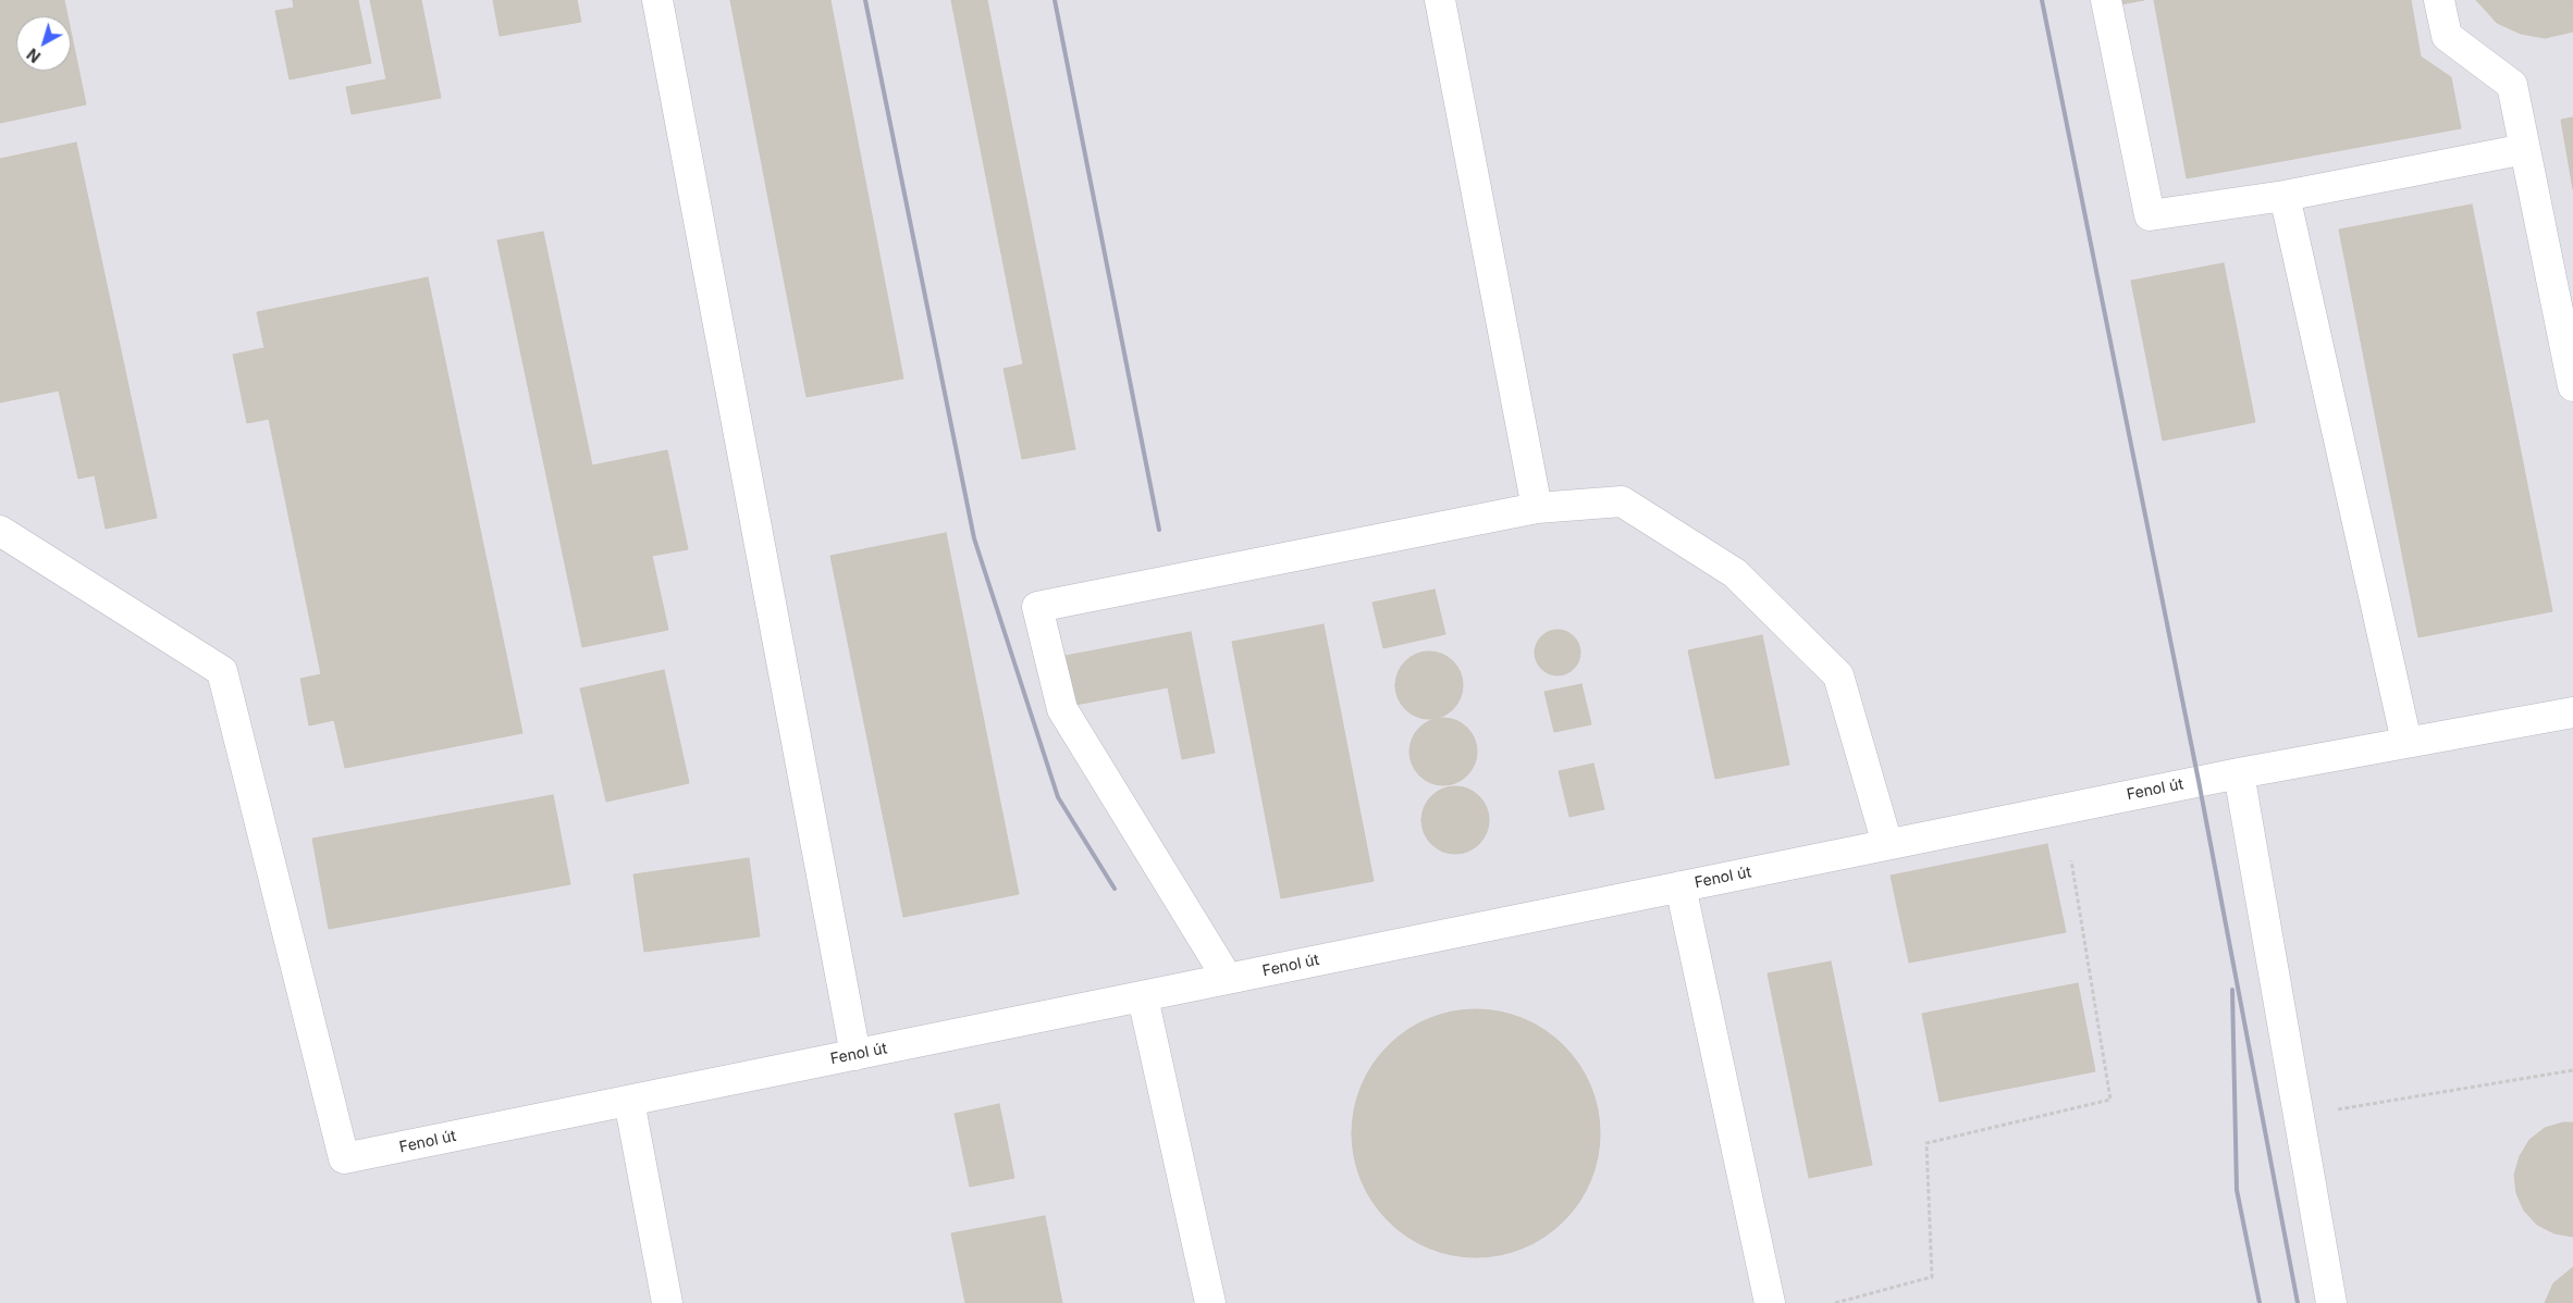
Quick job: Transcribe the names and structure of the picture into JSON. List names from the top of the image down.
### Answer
{
  "streets": {
    "lane": ["Fenol út"]
  },
  "north": "bottom left"
}
